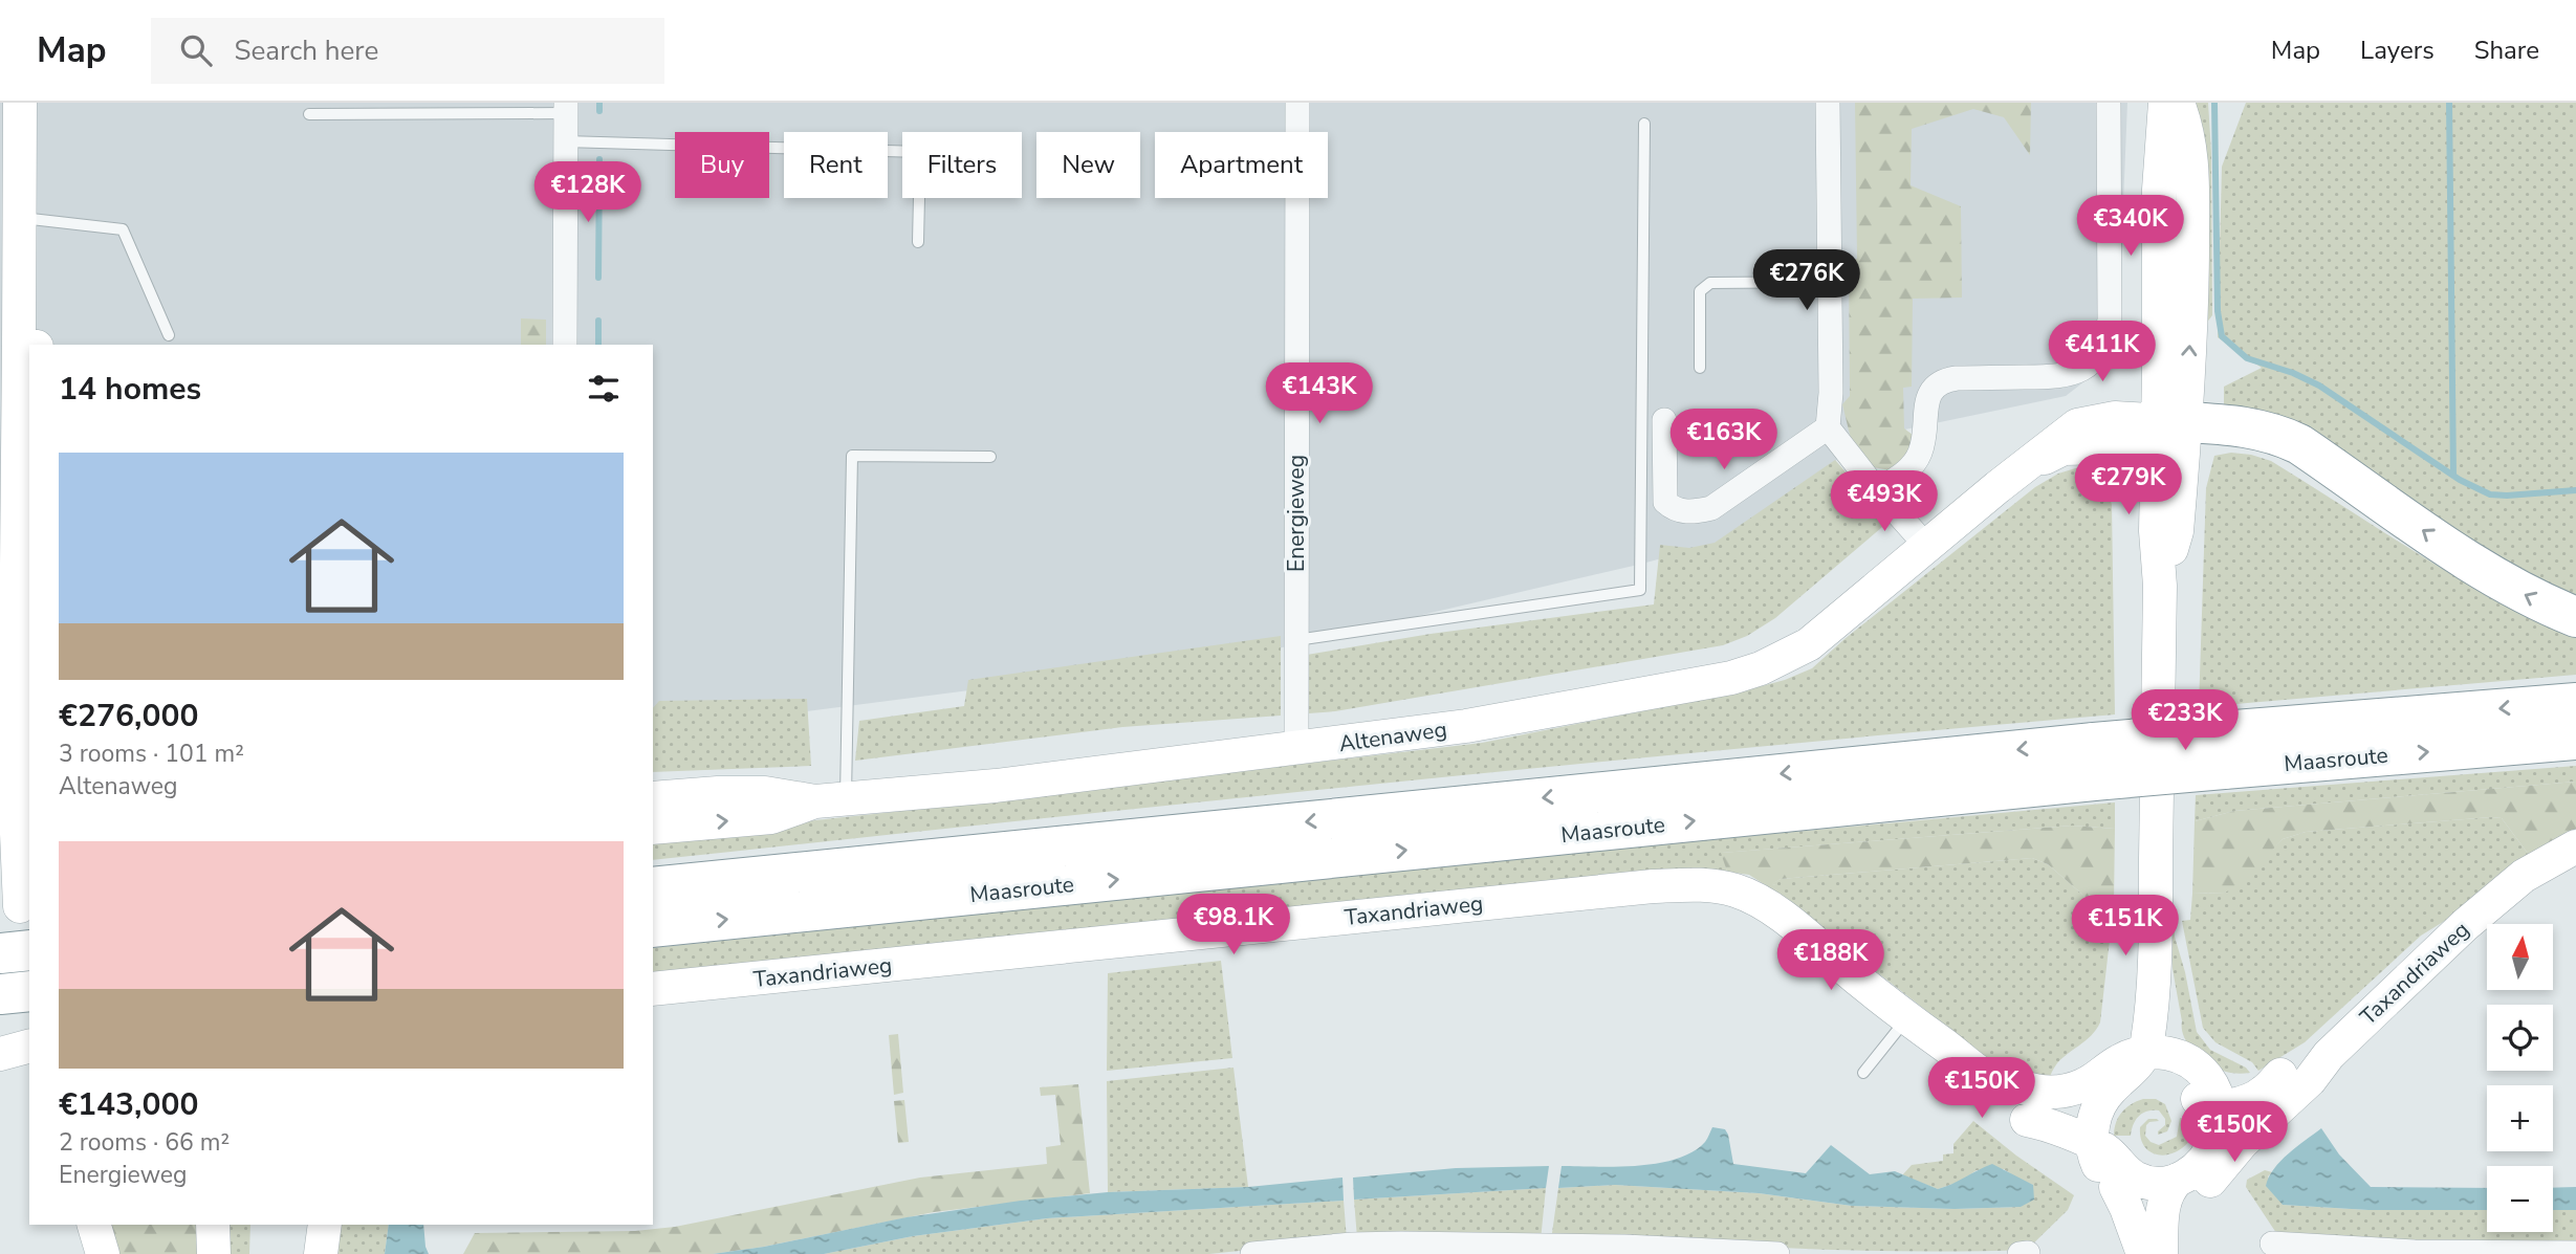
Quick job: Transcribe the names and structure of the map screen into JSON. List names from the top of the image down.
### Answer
{
  "streets": {
    "highway": ["Maasroute"],
    "main road": ["Altenaweg", "Taxandriaweg"],
    "street": ["Energieweg"]
  },
  "crossings": [
    ["Energieweg", "Altenaweg"]
  ],
  "north": "top",
  "page": {
    "header": "Map",
    "search": "Search here",
    "nav": ["Map", "Layers", "Share"],
    "chip": [
      "Buy",
      "Rent",
      "Filters",
      "New",
      "Apartment"
    ],
    "price": [
      "€128K",
      "€340K",
      "€276K",
      "€411K",
      "€143K",
      "€163K",
      "€279K",
      "€493K",
      "€233K",
      "€98.1K",
      "€151K",
      "€188K",
      "€150K",
      "€150K"
    ],
    "heading": "14 homes",
    "list": [
      {
        "name": "€276,000",
        "note": "3 rooms · 101 m² · Altenaweg"
      },
      {
        "name": "€143,000",
        "note": "2 rooms · 66 m² · Energieweg"
      }
    ],
    "map_buttons": ["+", "−"]
  }
}
